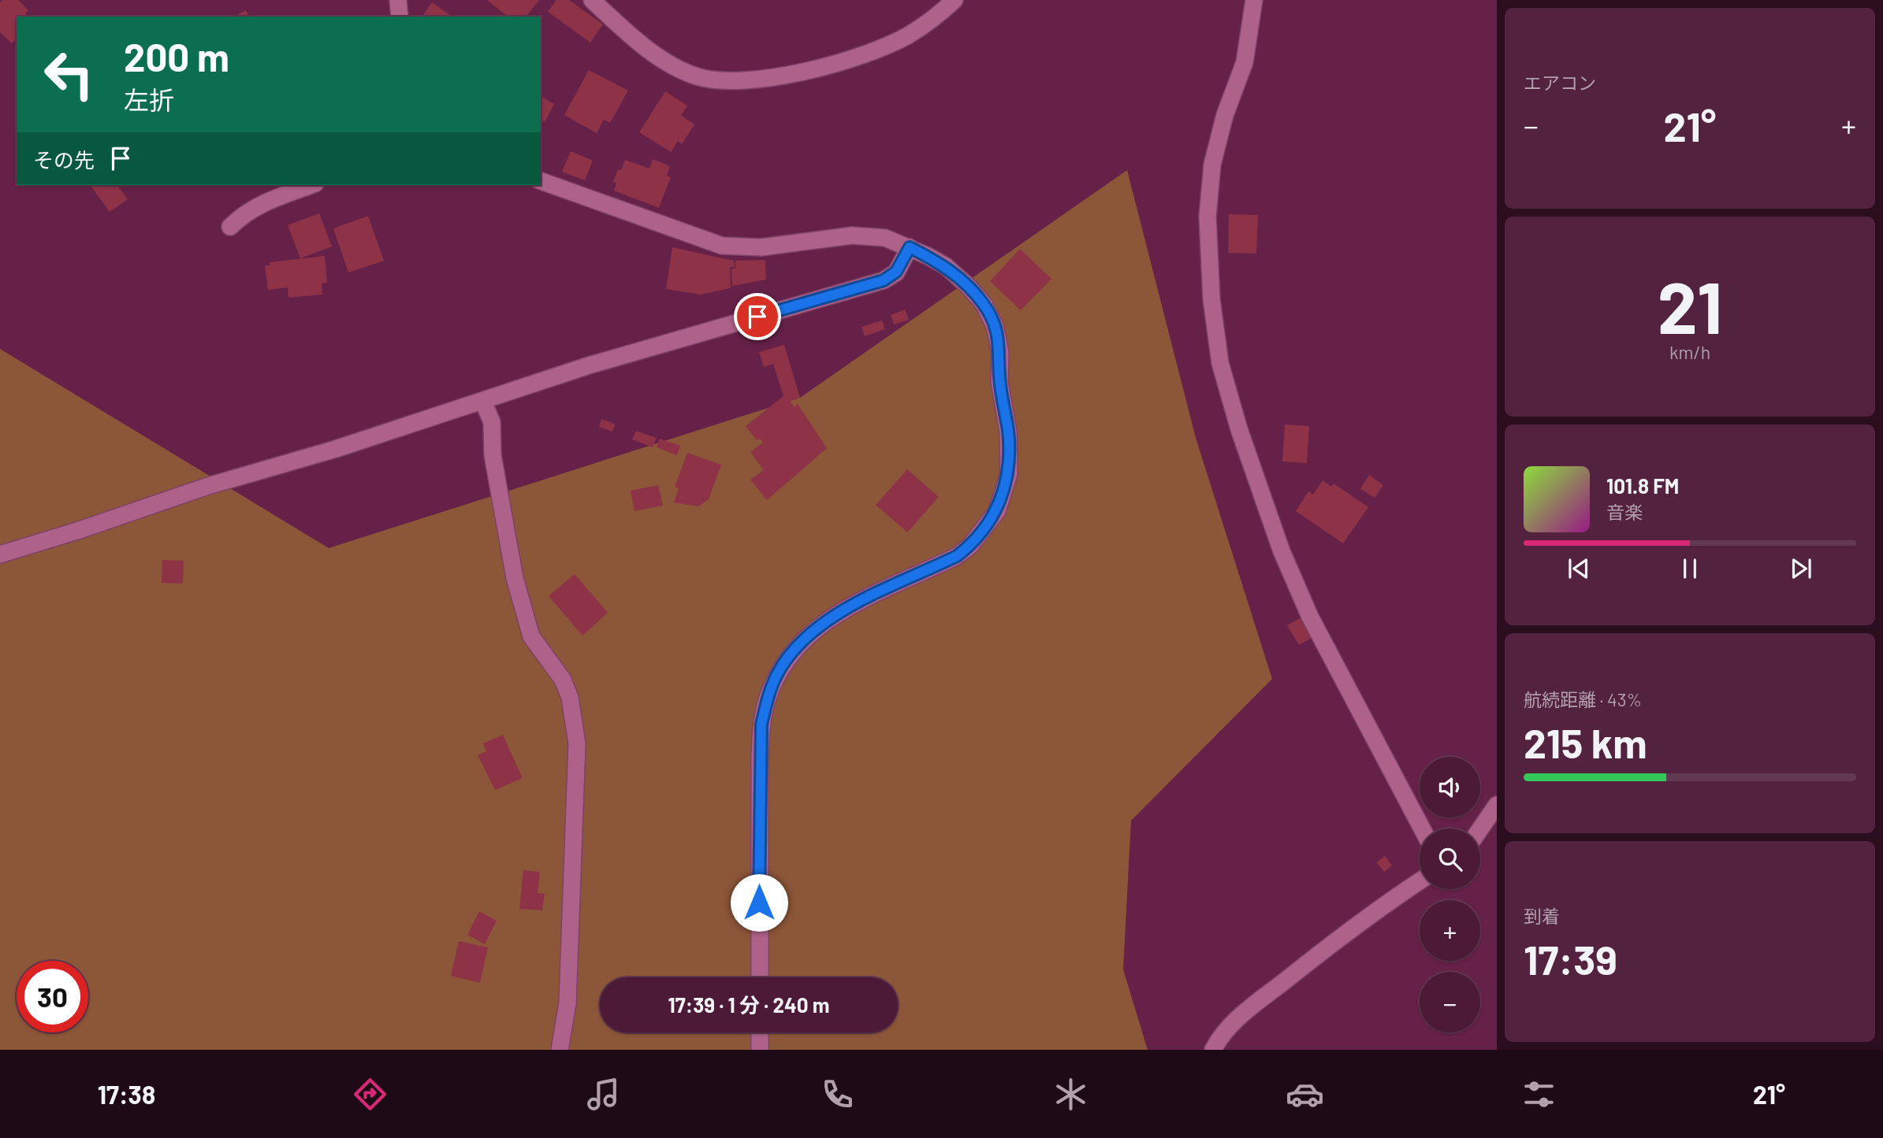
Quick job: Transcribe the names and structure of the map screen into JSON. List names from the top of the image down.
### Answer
{
  "page": {
    "tile": [
      "エアコン",
      ["21", "km/h"],
      ["航続距離 · 43%", "215 km"],
      ["到着", "17:39"]
    ],
    "turn": ["200 m", "左折"],
    "heat": ["−", "21°", "+"],
    "then": "その先",
    "song": ["101.8 FM", "音楽"],
    "map_buttons": ["+", "−"],
    "limit": "30",
    "trip": "17:39 · 1 分 · 240 m",
    "tabs": ["17:38", "21°"]
  }
}
